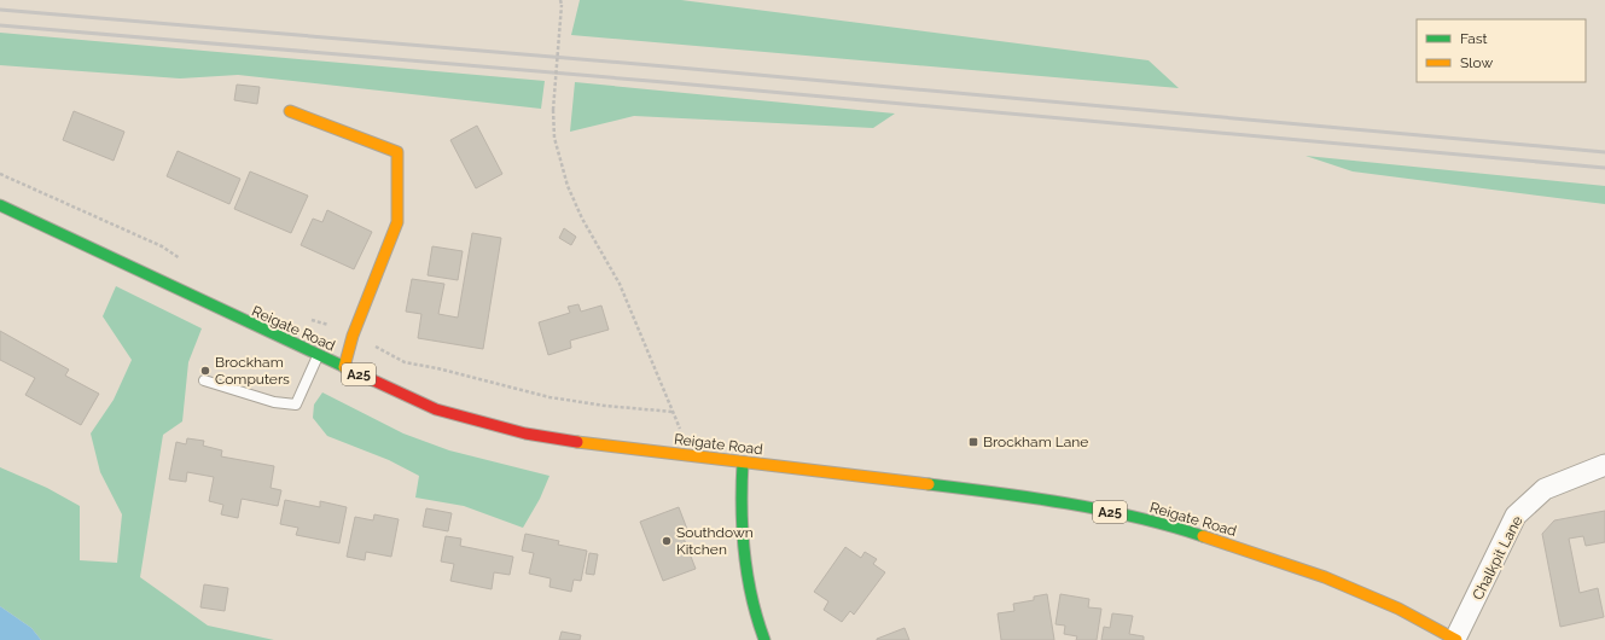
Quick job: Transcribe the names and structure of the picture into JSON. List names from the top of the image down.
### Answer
{
  "streets": {
    "main road": ["Reigate Road", "A25"],
    "street": ["Chalkpit Lane"]
  },
  "crossings": [
    ["Reigate Road", "Chalkpit Lane"]
  ],
  "places": {
    "other": ["Brockham Computers", "Southdown Kitchen"],
    "transit": ["Brockham Lane"]
  },
  "legend": ["Fast", "Slow"]
}
